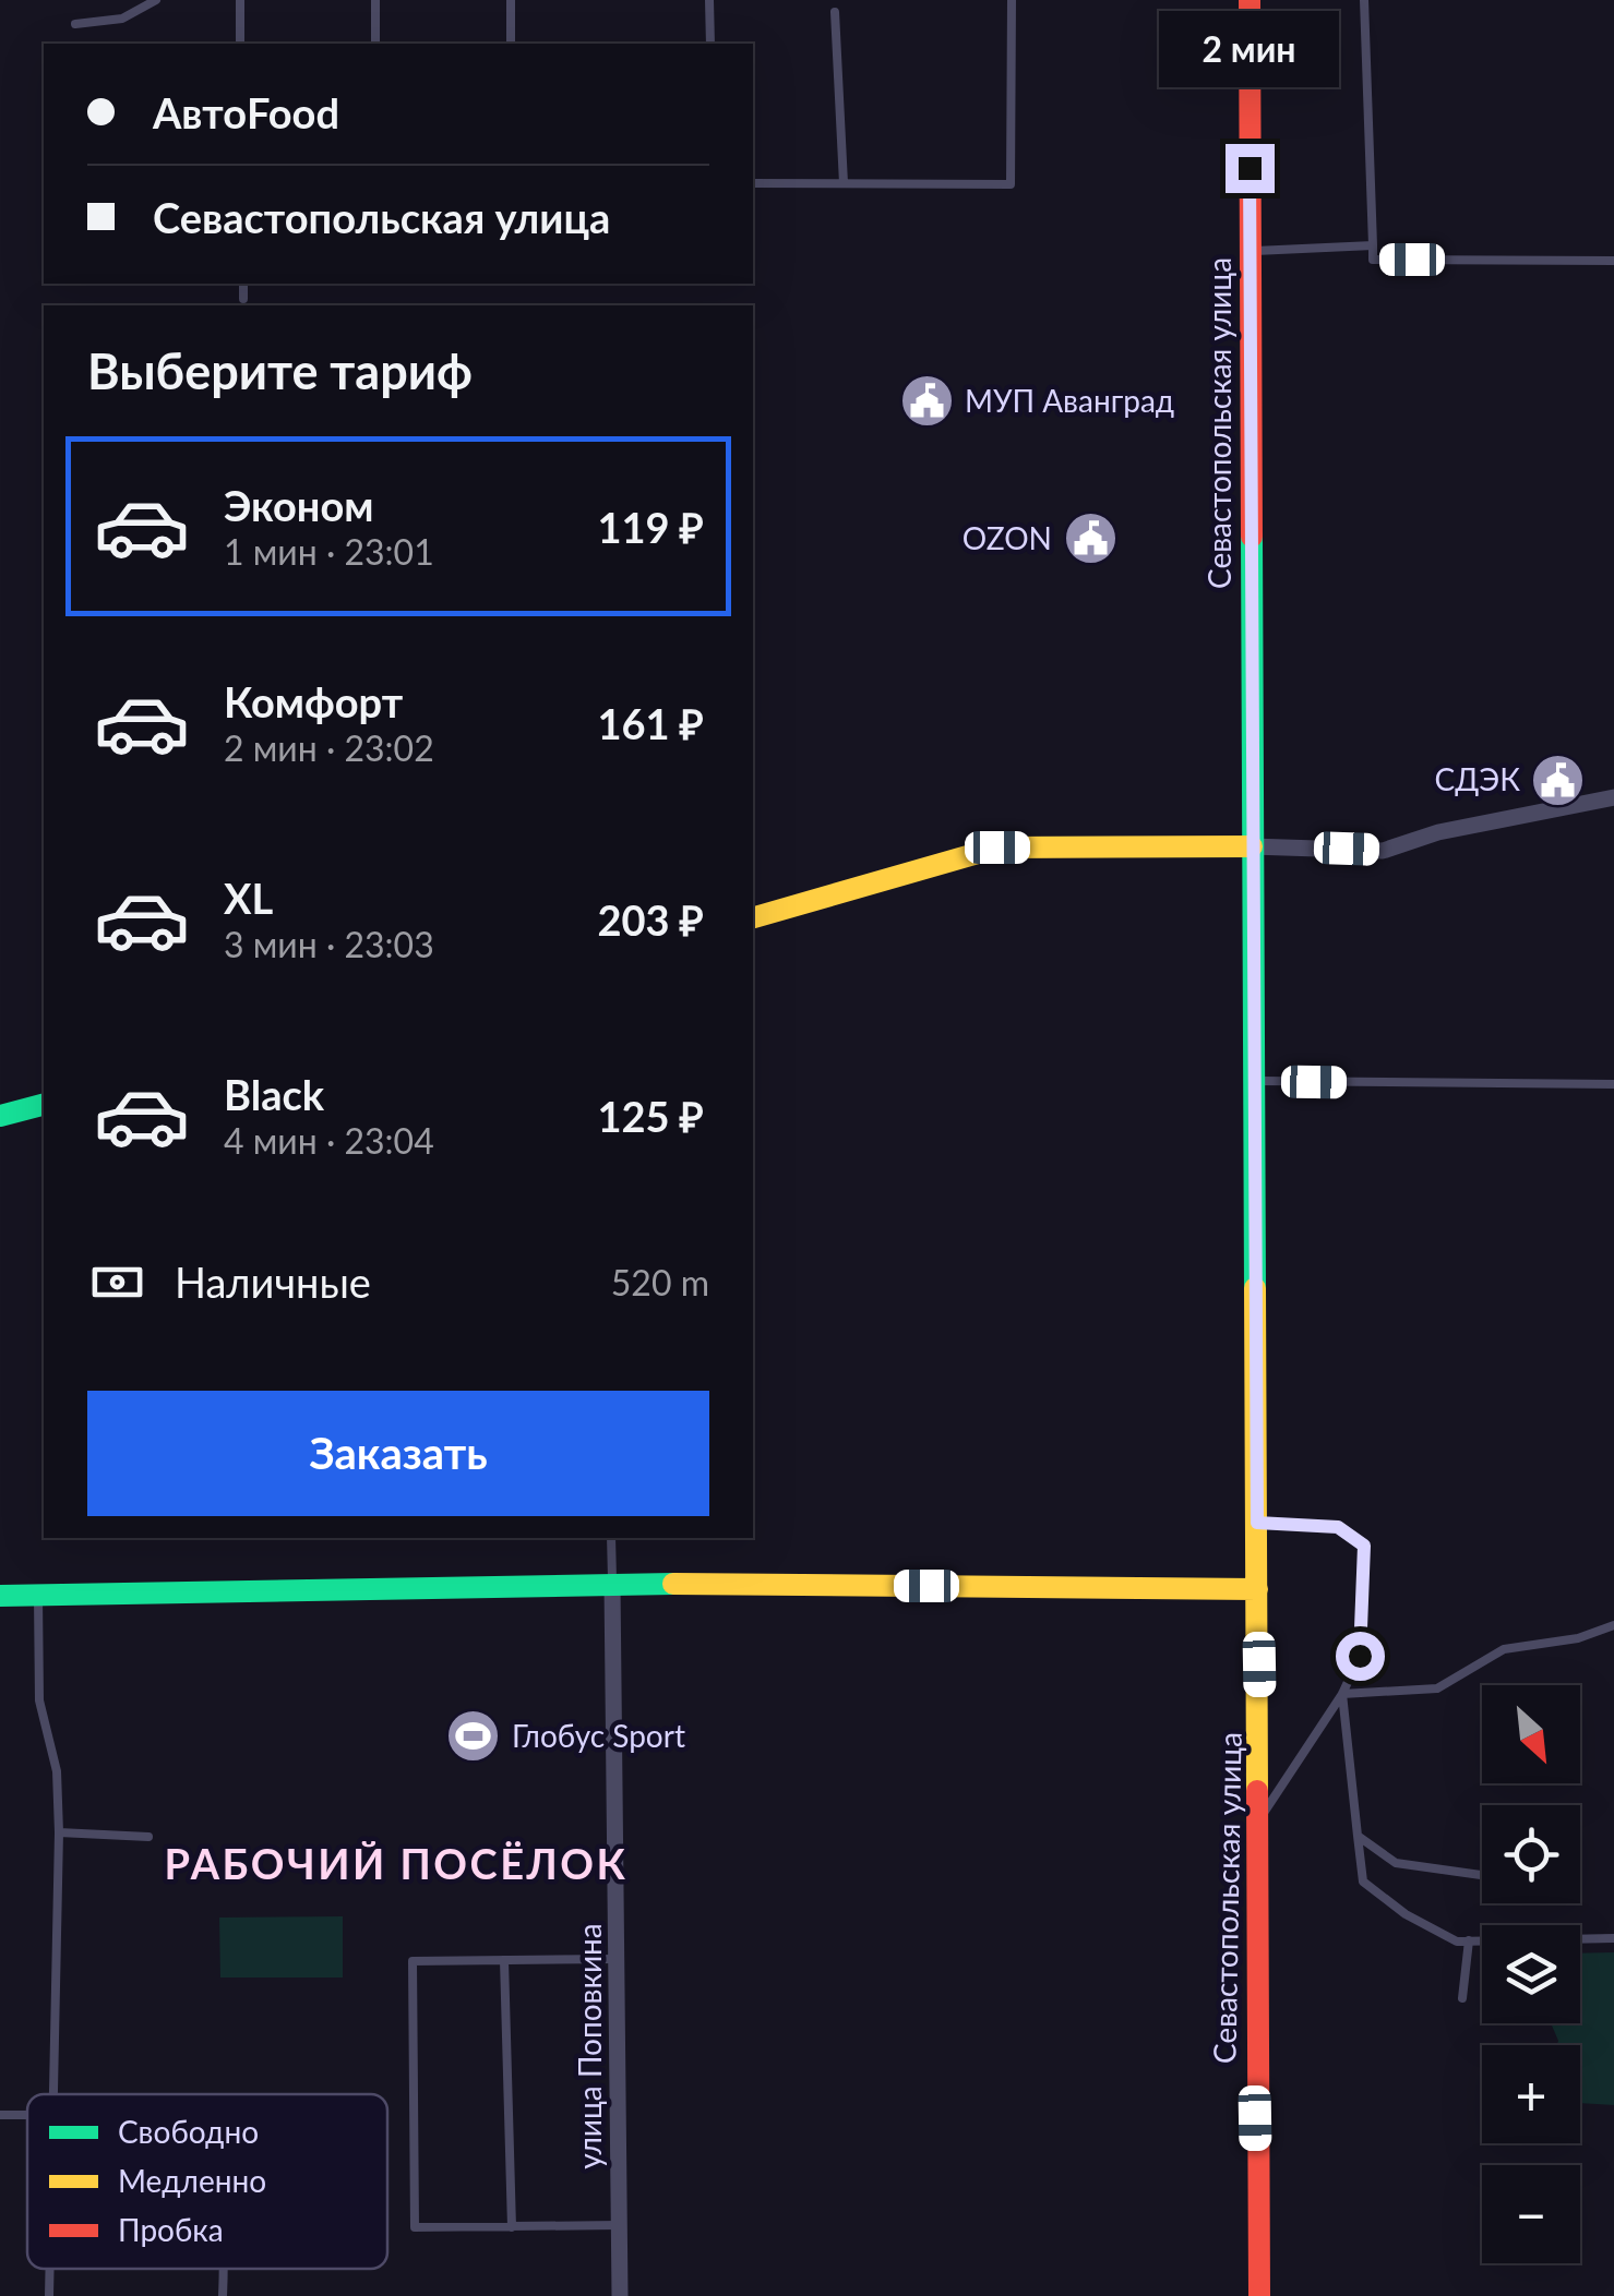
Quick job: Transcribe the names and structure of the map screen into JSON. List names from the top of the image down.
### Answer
{
  "streets": {
    "main road": ["Севастопольская улица"],
    "street": ["улица Поповкина"]
  },
  "districts": ["РАБОЧИЙ ПОСЁЛОК"],
  "places": {
    "public building": ["МУП Аванград", "OZON", "СДЭК"],
    "sports": ["Глобус Sport"]
  },
  "legend": ["Свободно", "Медленно", "Пробка"],
  "north": "bottom right",
  "page": {
    "bubble": "2 мин",
    "banner": ["АвтоFood", "Севастопольская улица"],
    "heading": "Выберите тариф",
    "list": [
      {
        "name": "Эконом",
        "note": "1 мин · 23:01",
        "value": "119 ₽"
      },
      {
        "name": "Комфорт",
        "note": "2 мин · 23:02",
        "value": "161 ₽"
      },
      {
        "name": "XL",
        "note": "3 мин · 23:03",
        "value": "203 ₽"
      },
      {
        "name": "Black",
        "note": "4 мин · 23:04",
        "value": "125 ₽"
      }
    ],
    "pay": ["Наличные", "520 m"],
    "buttons": "Заказать",
    "map_buttons": ["+", "−"]
  }
}
